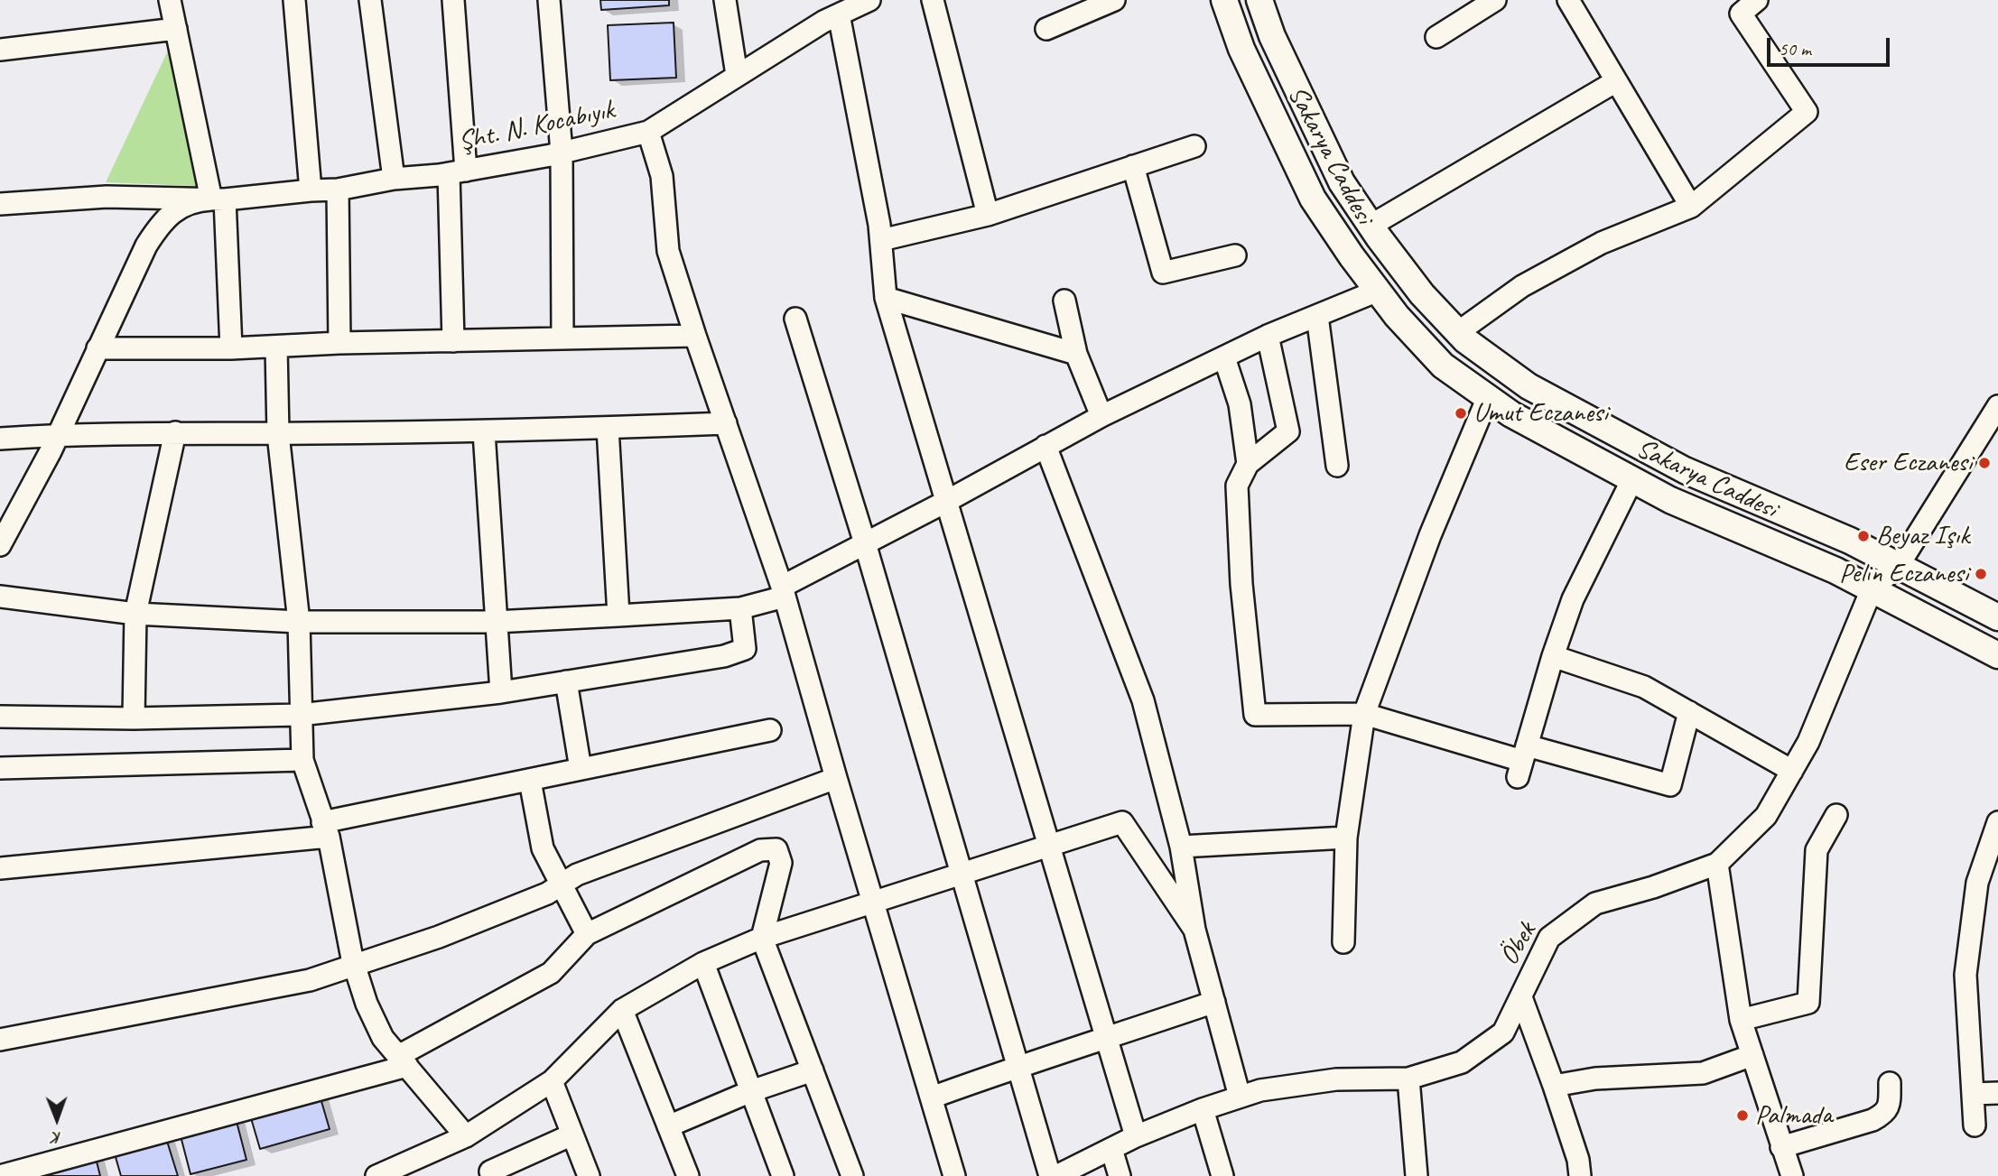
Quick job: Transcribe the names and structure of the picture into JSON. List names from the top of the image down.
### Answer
{
  "streets": {
    "main road": ["Sakarya Caddesi"],
    "street": ["Şht. N. Kocabıyık", "Öbek"]
  },
  "crossings": [
    ["Sakarya Caddesi", "Öbek"]
  ],
  "places": [
    "Umut Eczanesi",
    "Eser Eczanesi",
    "Beyaz Işık",
    "Pelin Eczanesi",
    "Palmada"
  ],
  "scale_bar": "50 m",
  "north": "bottom"
}
